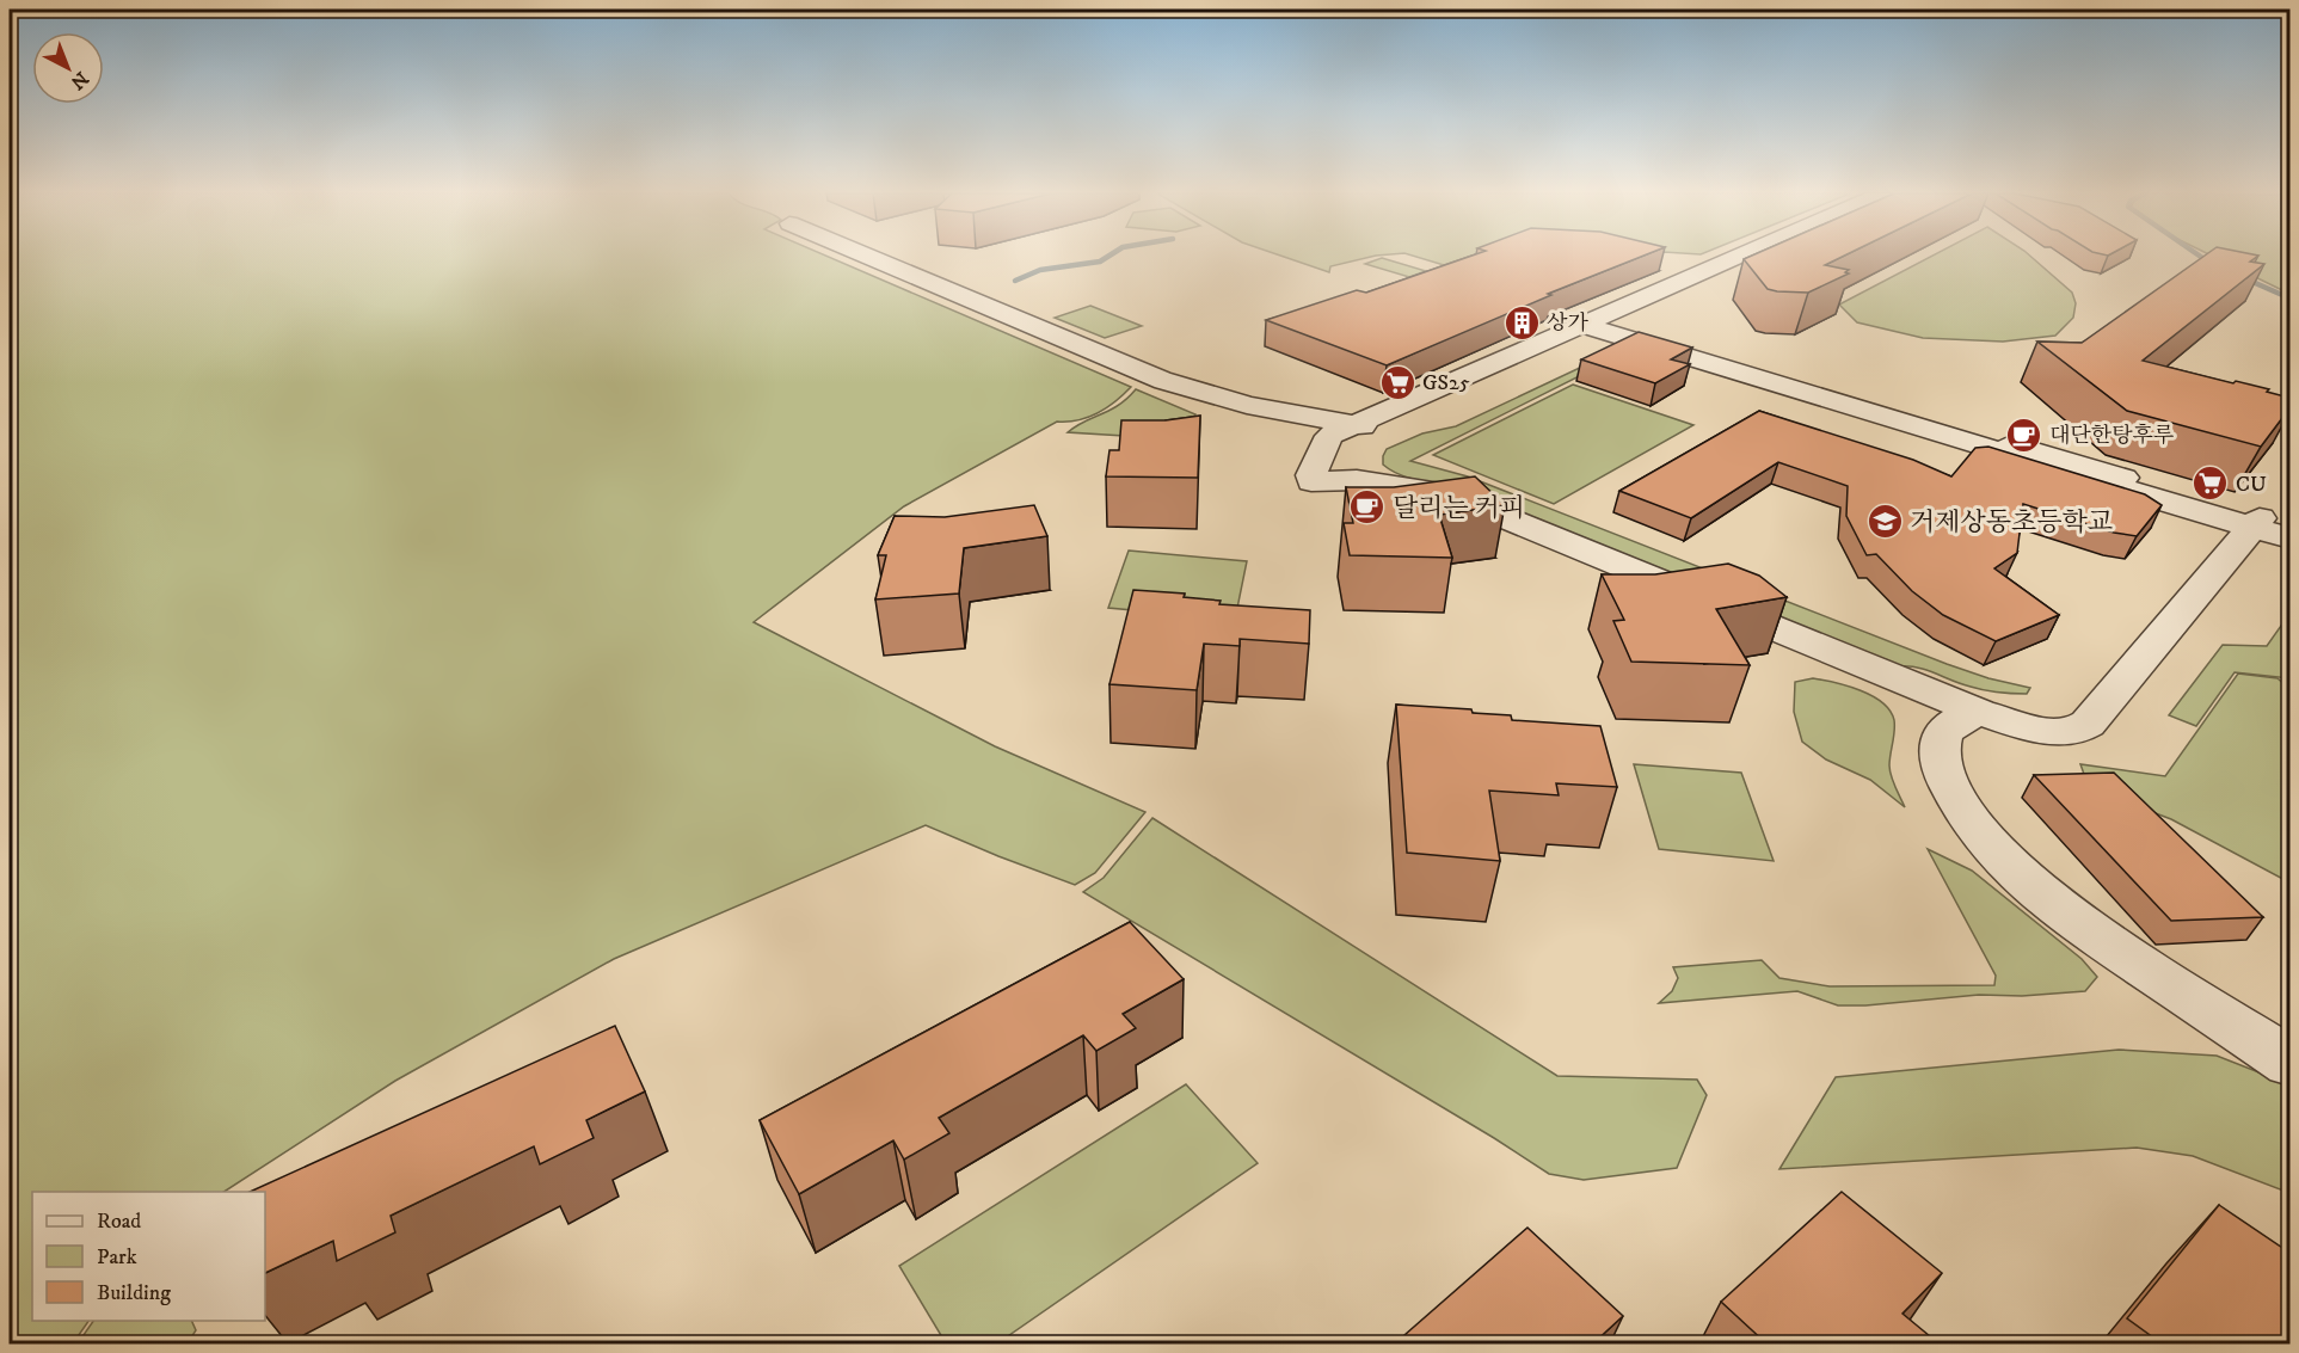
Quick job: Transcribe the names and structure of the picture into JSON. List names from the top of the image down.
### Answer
{
  "places": {
    "building": ["상가"],
    "supermarket": ["GS25", "CU"],
    "cafe": ["대단한탕후루", "달리는 커피"],
    "school or university": ["거제상동초등학교"]
  },
  "legend": ["Road", "Park", "Building"],
  "north": "bottom right"
}
